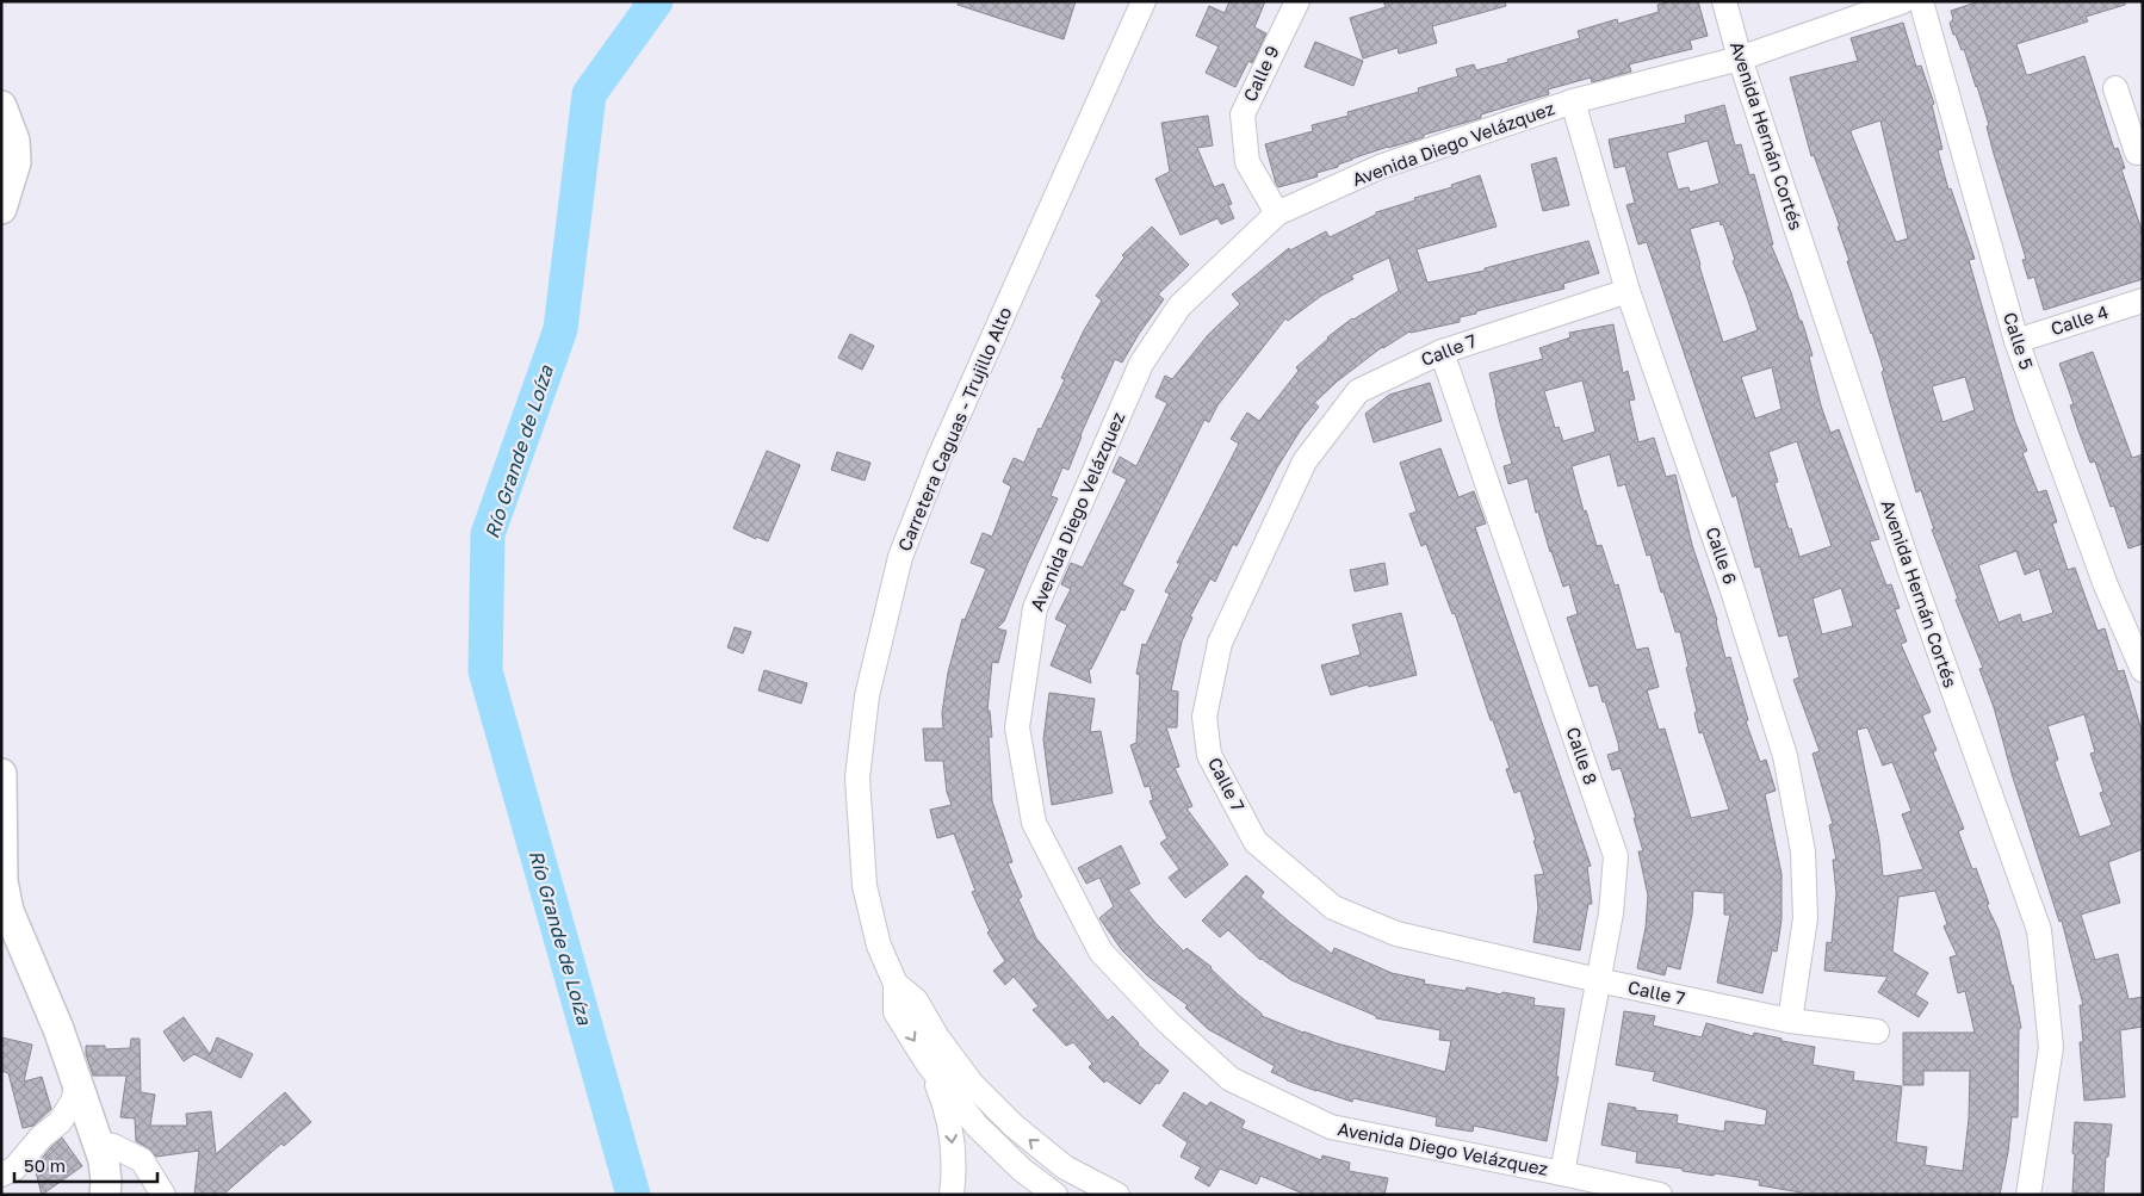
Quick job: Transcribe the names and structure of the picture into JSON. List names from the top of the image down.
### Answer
{
  "streets": {
    "street": [
      "Calle 9",
      "Avenida Hernán Cortés",
      "Avenida Diego Velázquez",
      "Calle 4",
      "Calle 5",
      "Calle 7",
      "Carretera Caguas - Trujillo Alto",
      "Calle 6",
      "Calle 8"
    ]
  },
  "crossings": [
    ["Calle 9", "Avenida Diego Velázquez"],
    ["Avenida Hernán Cortés", "Avenida Diego Velázquez"],
    ["Avenida Diego Velázquez", "Calle 6"],
    ["Avenida Diego Velázquez", "Calle 8"],
    ["Calle 4", "Calle 5"],
    ["Calle 7", "Calle 6"],
    ["Calle 7", "Calle 8"]
  ],
  "water": ["Río Grande de Loíza"],
  "scale_bar": "50 m"
}
